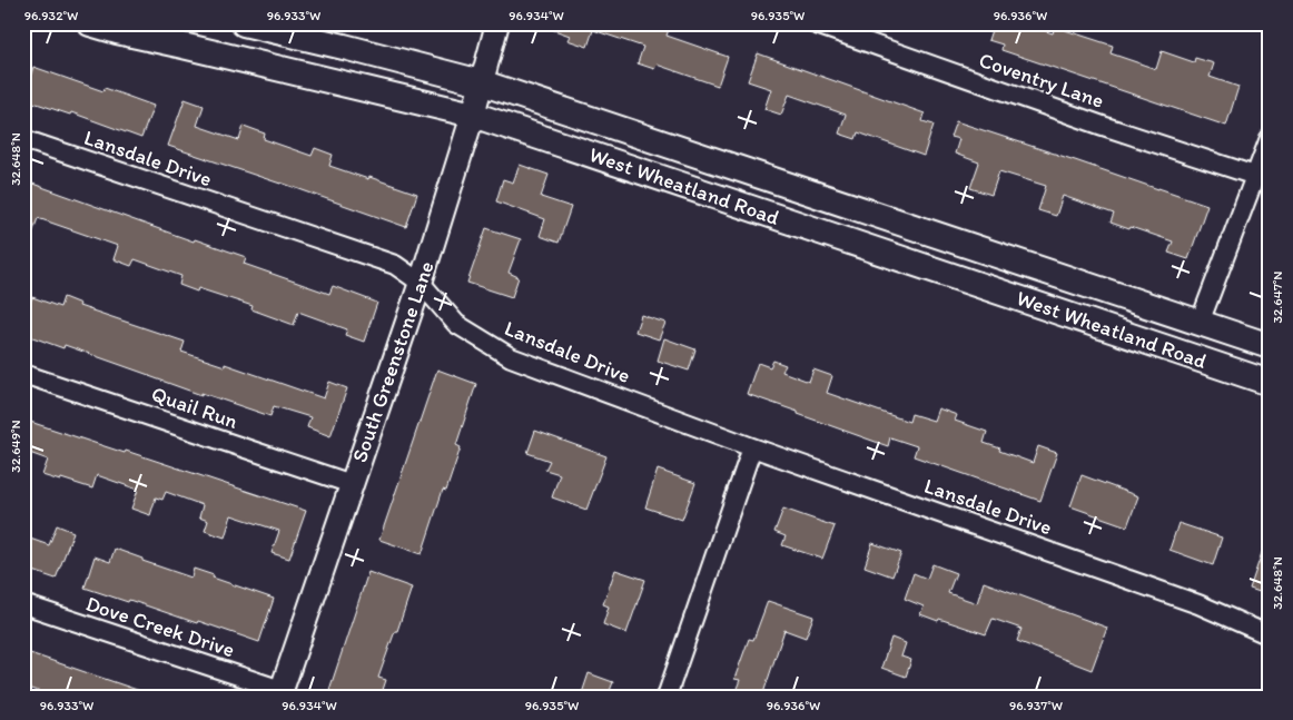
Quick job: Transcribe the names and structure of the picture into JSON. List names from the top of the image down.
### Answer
{
  "streets": {
    "main road": ["West Wheatland Road"],
    "street": [
      "Coventry Lane",
      "Lansdale Drive",
      "South Greenstone Lane",
      "Quail Run",
      "Dove Creek Drive"
    ]
  },
  "crossings": [
    ["Lansdale Drive", "South Greenstone Lane"],
    ["West Wheatland Road", "South Greenstone Lane"],
    ["South Greenstone Lane", "Quail Run"],
    ["South Greenstone Lane", "Dove Creek Drive"]
  ],
  "coordinates": [
    "96.932°W",
    "96.933°W",
    "96.934°W",
    "96.935°W",
    "96.936°W",
    "32.648°N",
    "32.647°N",
    "32.649°N",
    "96.937°W"
  ]
}
